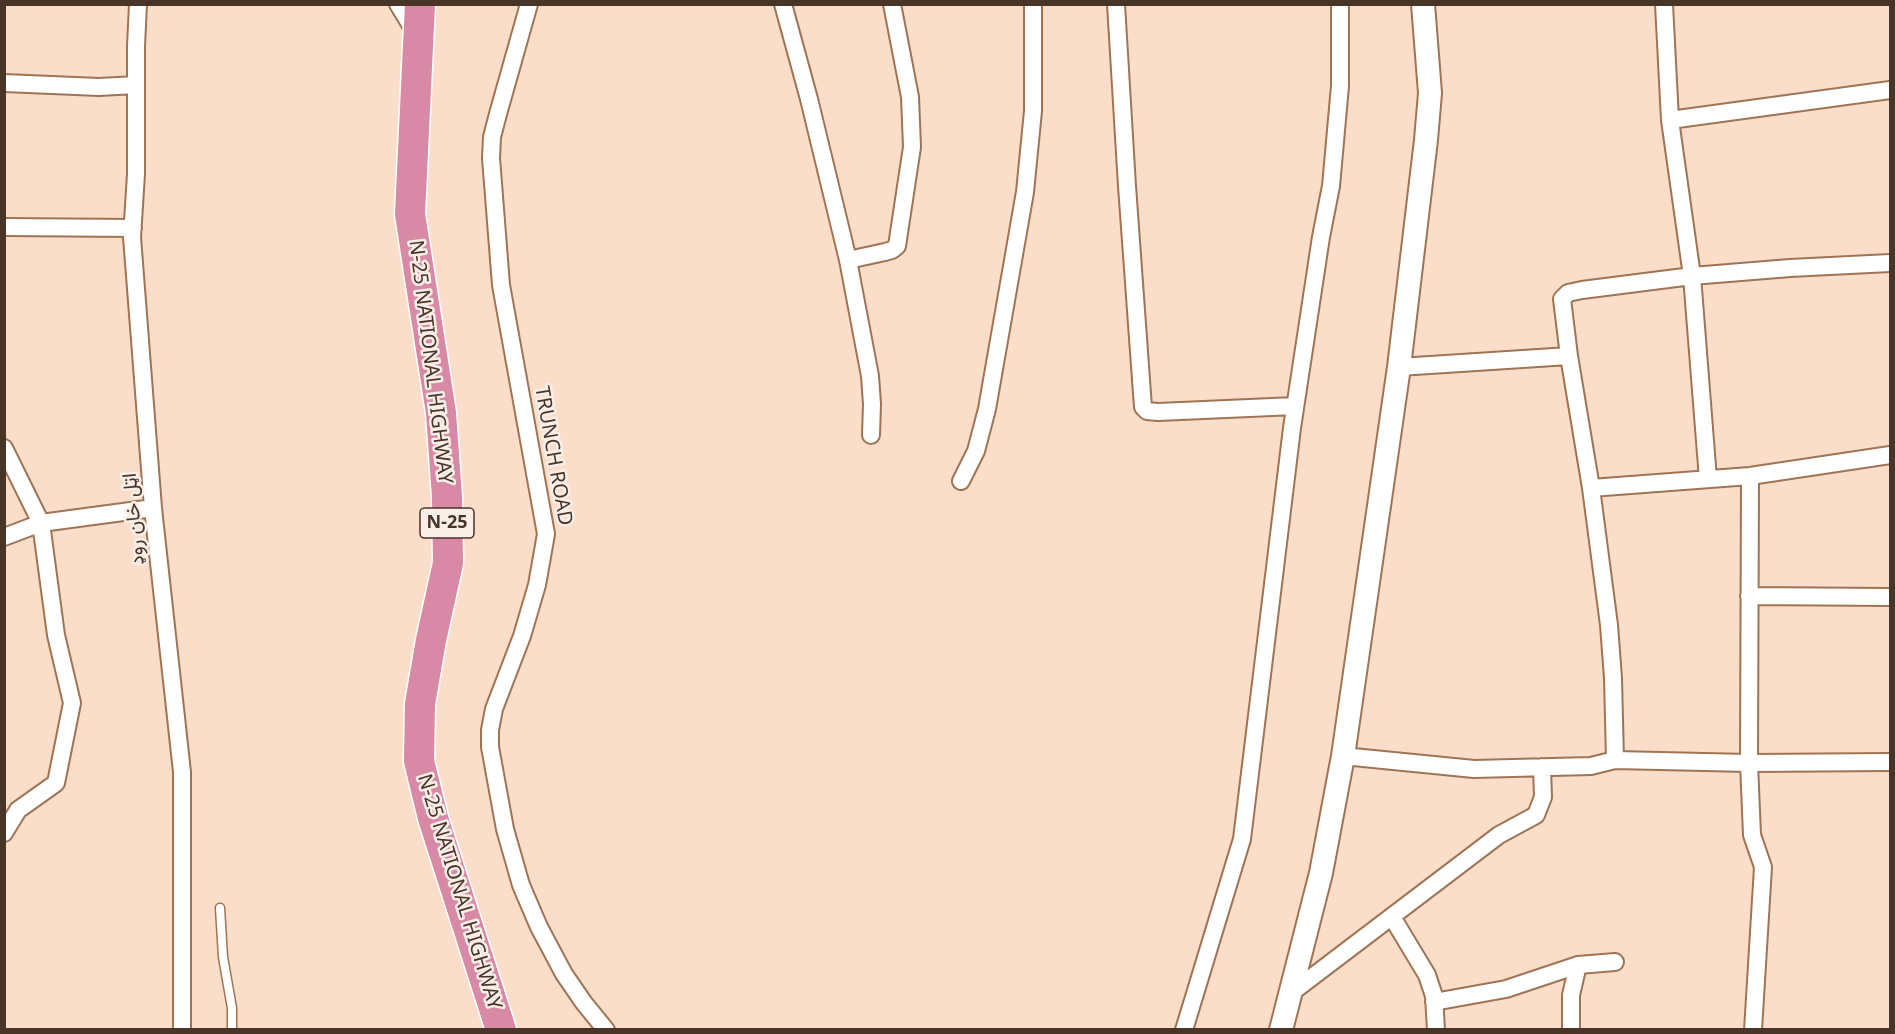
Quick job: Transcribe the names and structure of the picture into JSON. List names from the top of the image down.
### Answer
{
  "streets": {
    "highway": ["N-25 NATIONAL HIGHWAY", "N-25"],
    "street": ["TRUNCH ROAD", "اټل خان روډ"]
  }
}
